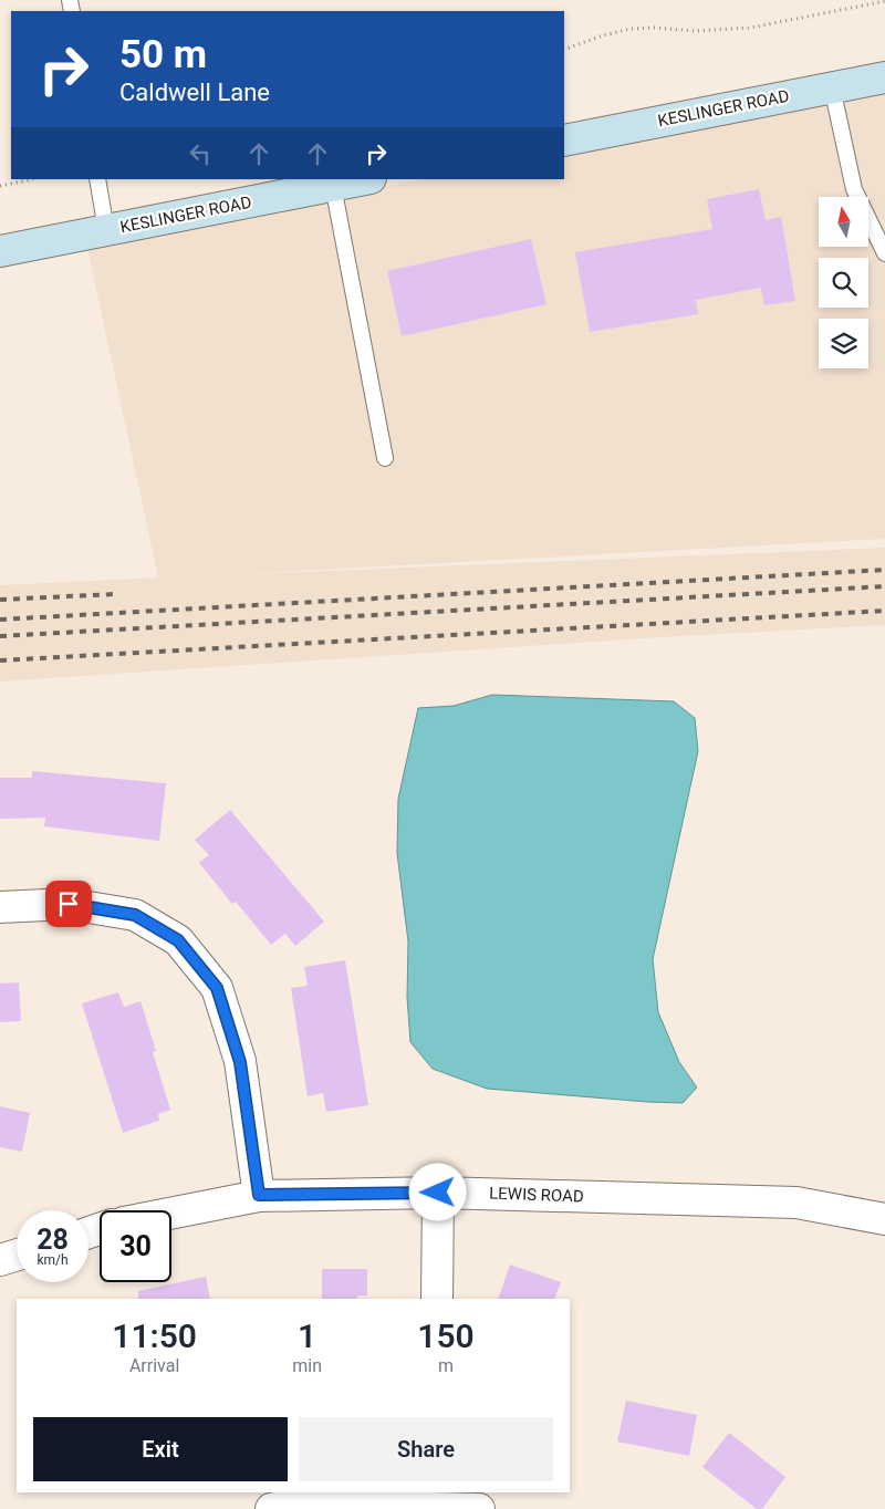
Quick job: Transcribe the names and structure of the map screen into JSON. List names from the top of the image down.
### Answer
{
  "streets": {
    "main road": ["KESLINGER ROAD"],
    "street": ["LEWIS ROAD"]
  },
  "north": "top",
  "page": {
    "turn": ["50 m", "Caldwell Lane"],
    "speed": "28 km/h",
    "limit": "30",
    "eta": [
      "11:50",
      "Arrival",
      "1",
      "min",
      "150",
      "m"
    ],
    "buttons": ["Exit", "Share"]
  }
}
